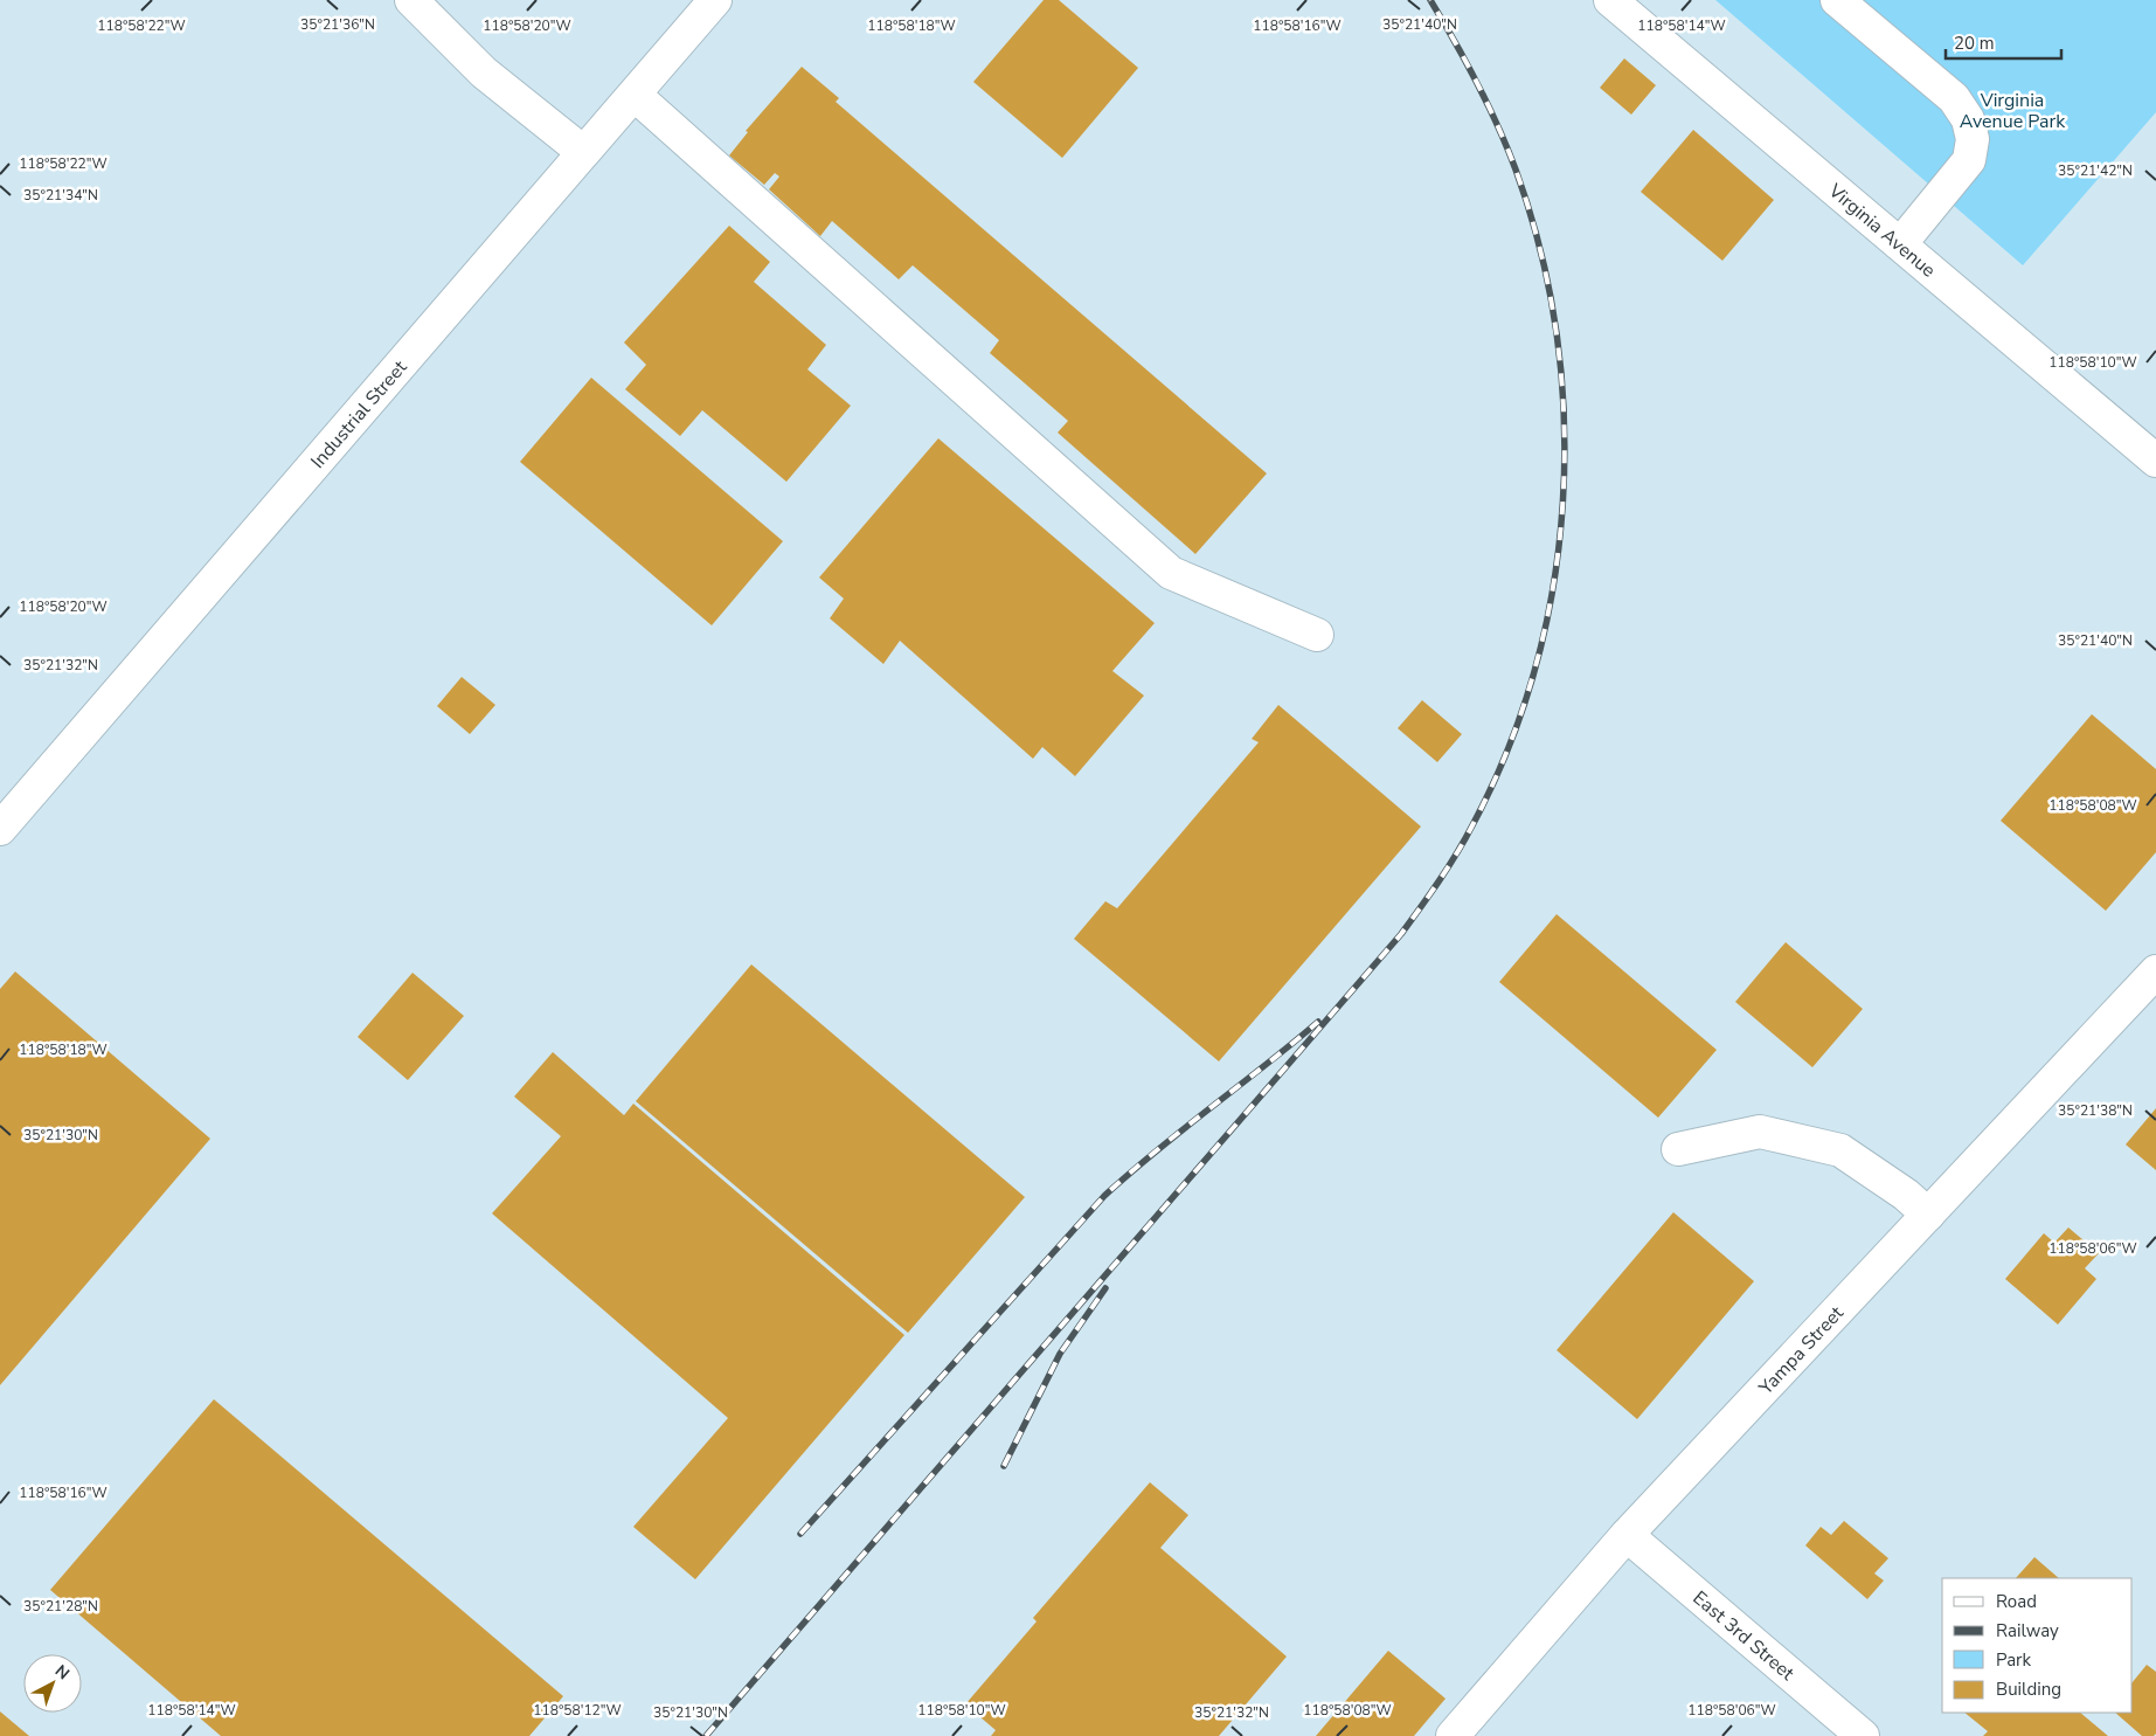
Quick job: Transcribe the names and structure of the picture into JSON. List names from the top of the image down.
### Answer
{
  "streets": {
    "street": [
      "Virginia Avenue",
      "Industrial Street",
      "Yampa Street",
      "East 3rd Street"
    ]
  },
  "crossings": [
    ["Yampa Street", "East 3rd Street"]
  ],
  "parks": ["Virginia Avenue Park"],
  "legend": [
    "Road",
    "Railway",
    "Park",
    "Building"
  ],
  "scale_bar": "20 m",
  "north": "top right",
  "coordinates": [
    "35°21'36\"N",
    "35°21'40\"N",
    "118°58'20\"W",
    "118°58'18\"W",
    "118°58'16\"W",
    "118°58'14\"W",
    "118°58'22\"W",
    "35°21'42\"N",
    "35°21'34\"N",
    "118°58'10\"W",
    "35°21'32\"N",
    "118°58'08\"W",
    "35°21'38\"N",
    "35°21'30\"N",
    "118°58'06\"W",
    "35°21'28\"N",
    "118°58'12\"W"
  ]
}
